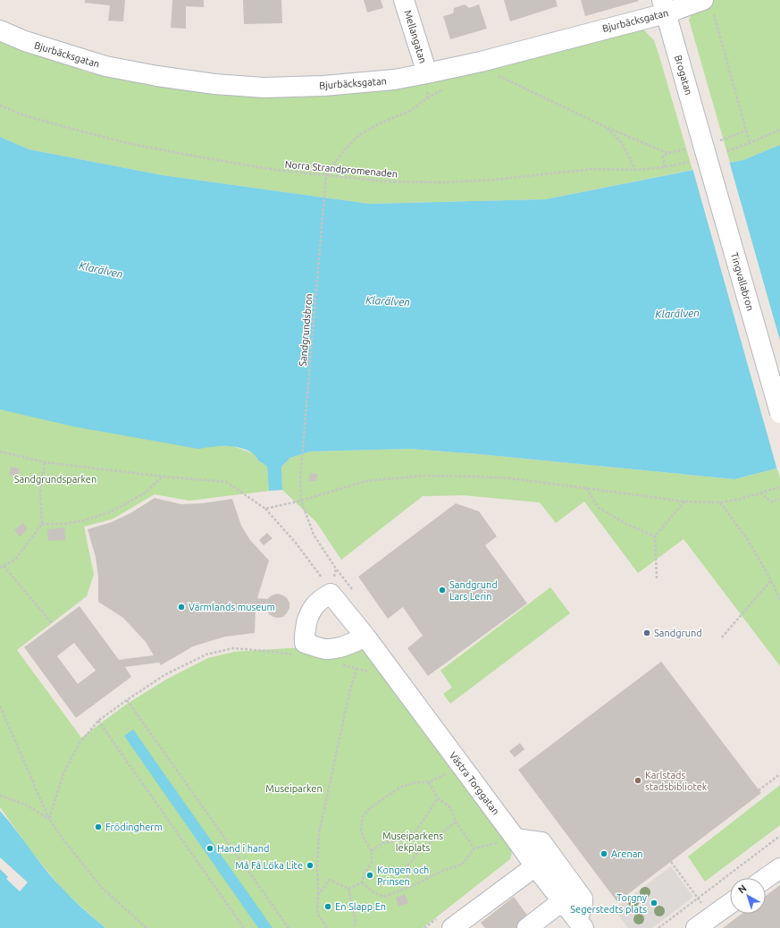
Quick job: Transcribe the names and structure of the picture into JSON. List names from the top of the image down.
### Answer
{
  "streets": {
    "street": [
      "Bjurbäcksgatan",
      "Mellangatan",
      "Brogatan",
      "Tingvallabron",
      "Västra Torggatan"
    ],
    "path": ["Norra Strandpromenaden", "Sandgrundsbron"]
  },
  "crossings": [
    ["Bjurbäcksgatan", "Mellangatan"],
    ["Bjurbäcksgatan", "Brogatan"],
    ["Brogatan", "Tingvallabron"],
    ["Norra Strandpromenaden", "Sandgrundsbron"]
  ],
  "water": ["Klarälven"],
  "parks": ["Sandgrundsparken", "Museiparken", "Museiparkens lekplats"],
  "places": [
    "Sandgrund Lars Lerin",
    "Värmlands museum",
    "Sandgrund",
    "Karlstads stadsbibliotek",
    "Frödingherm",
    "Hand i hand",
    "Arenan",
    "Må Få Löka Lite",
    "Kongen och Prinsen",
    "Torgny Segerstedts plats",
    "En Slapp En"
  ],
  "north": "top left"
}
